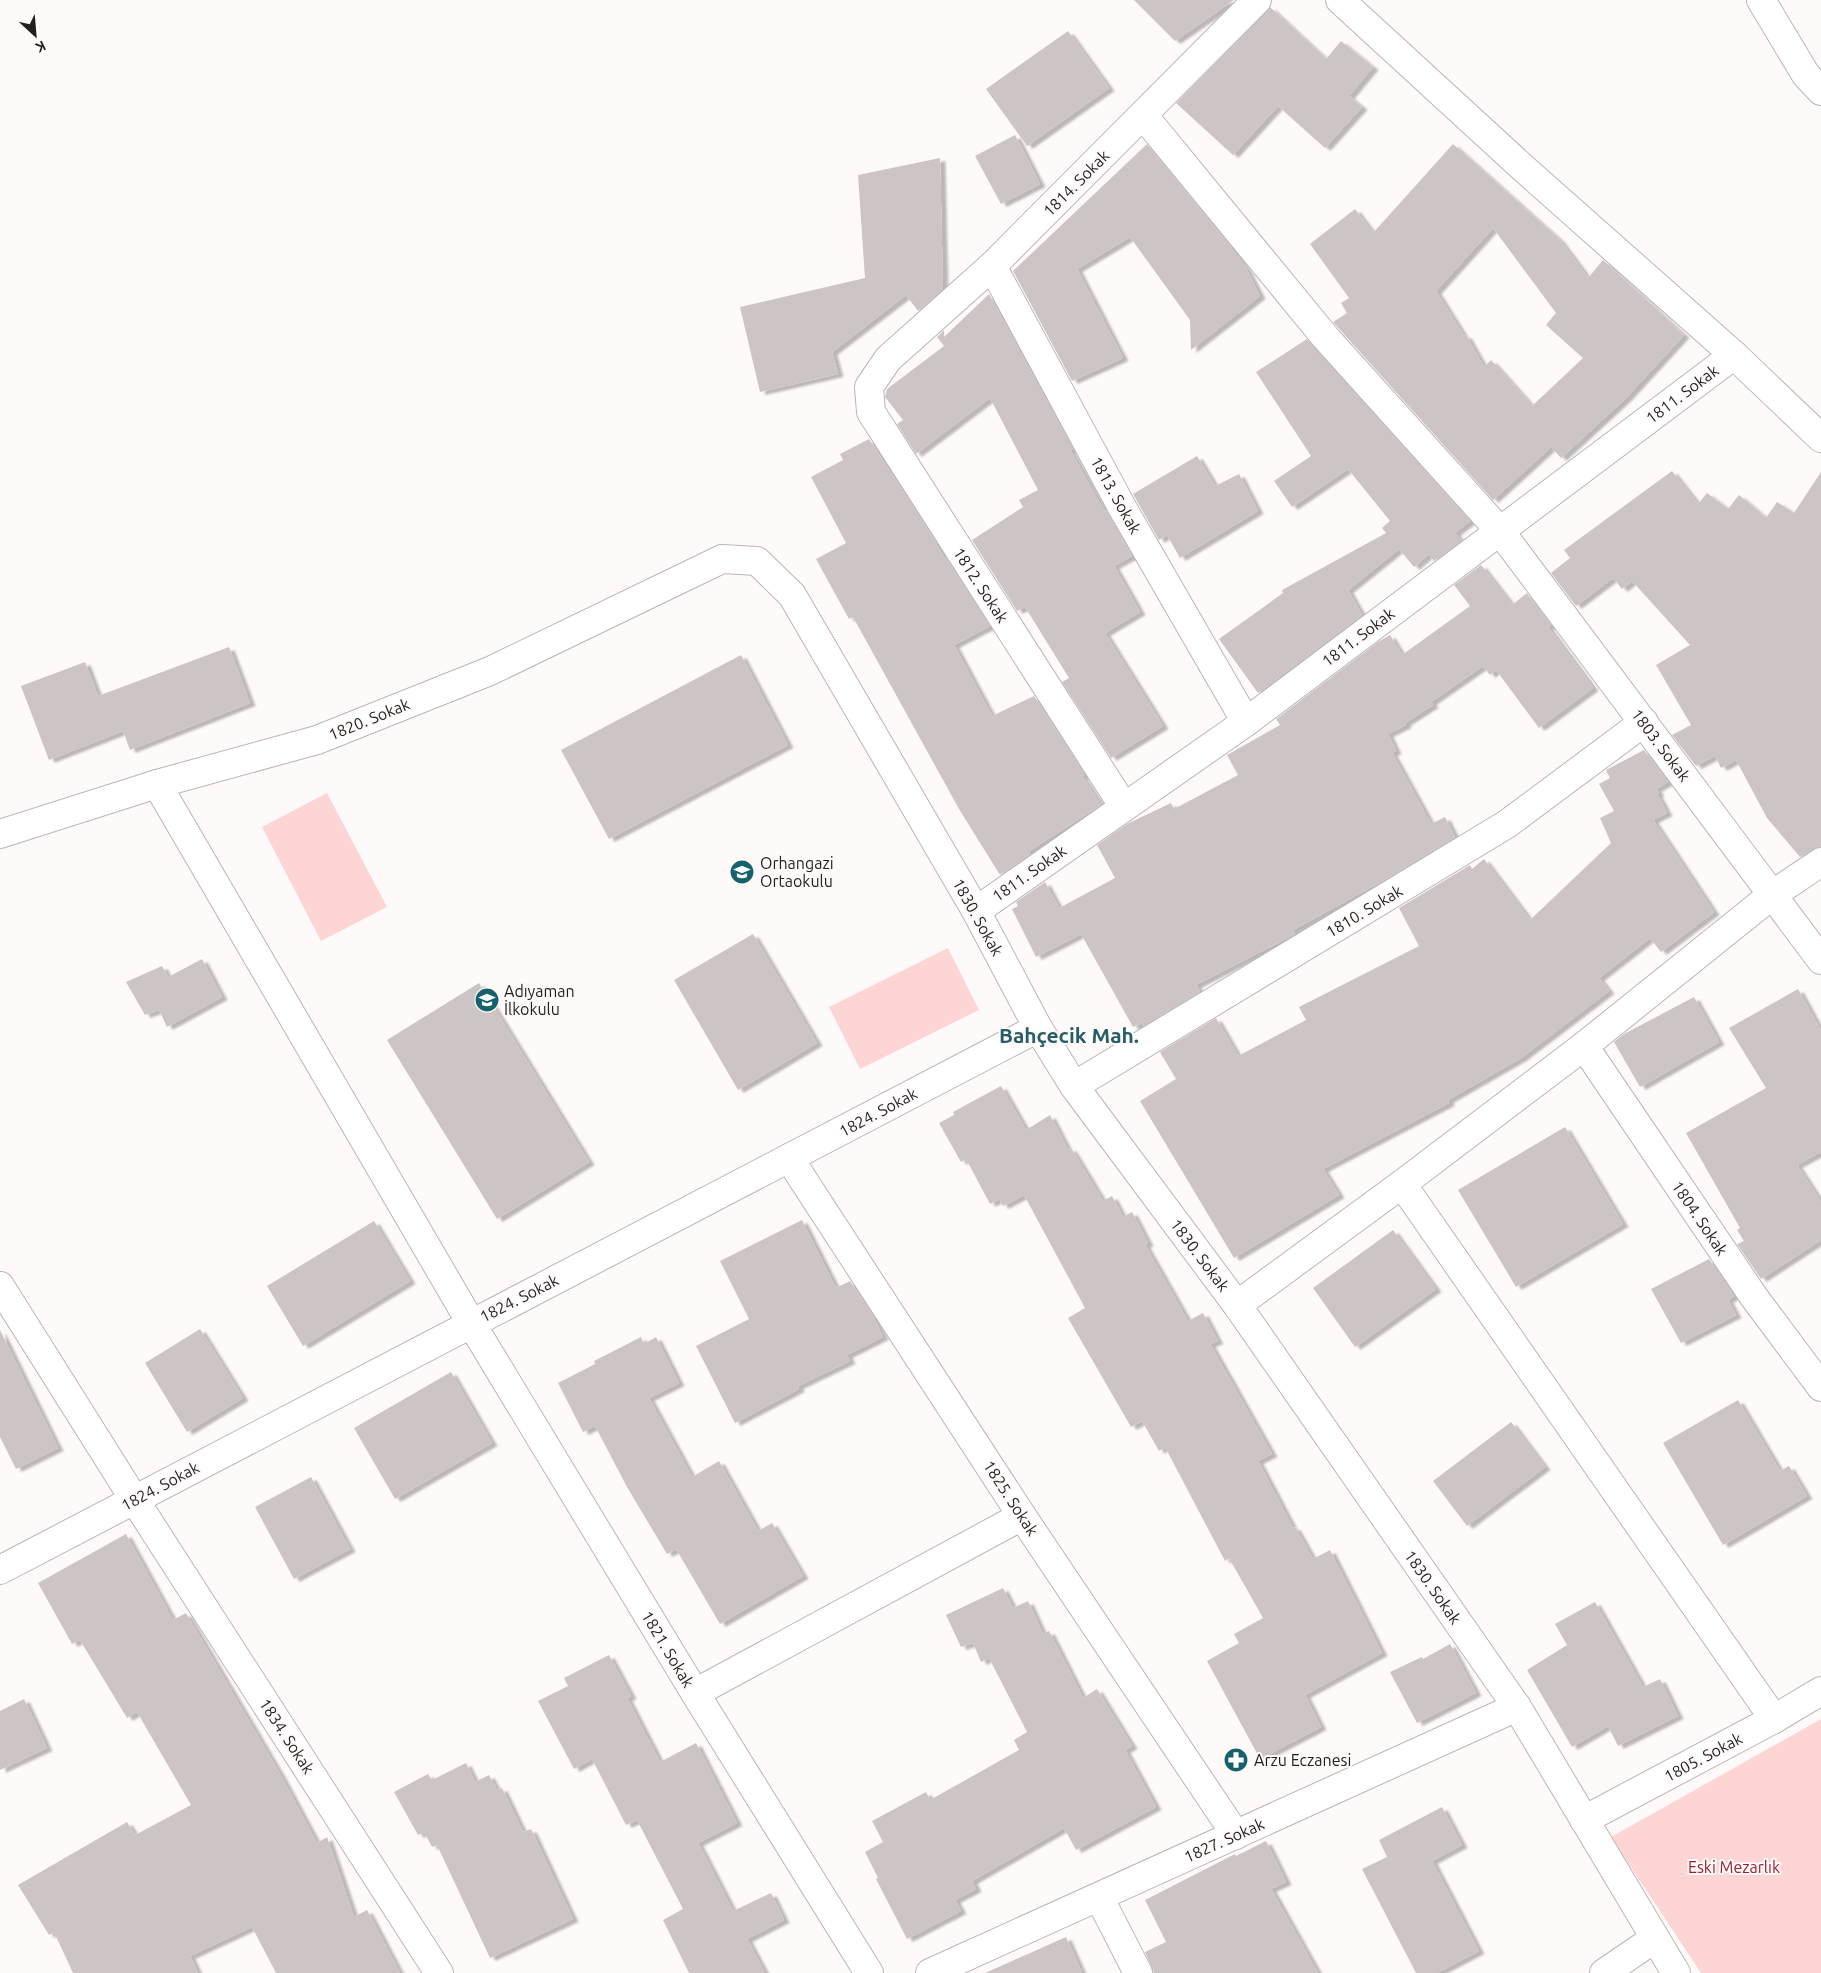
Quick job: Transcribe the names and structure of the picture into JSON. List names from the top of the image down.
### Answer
{
  "streets": {
    "street": [
      "1814. Sokak",
      "1811. Sokak",
      "1813. Sokak",
      "1812. Sokak",
      "1820. Sokak",
      "1803. Sokak",
      "1810. Sokak",
      "1830. Sokak",
      "1824. Sokak",
      "1804. Sokak",
      "1825. Sokak",
      "1821. Sokak",
      "1834. Sokak",
      "1805. Sokak",
      "1827. Sokak"
    ]
  },
  "crossings": [
    ["1814. Sokak", "1813. Sokak"],
    ["1814. Sokak", "1812. Sokak"],
    ["1814. Sokak", "1803. Sokak"],
    ["1811. Sokak", "1813. Sokak"],
    ["1811. Sokak", "1812. Sokak"],
    ["1811. Sokak", "1803. Sokak"],
    ["1811. Sokak", "1830. Sokak"],
    ["1820. Sokak", "1830. Sokak"],
    ["1820. Sokak", "1821. Sokak"],
    ["1803. Sokak", "1810. Sokak"],
    ["1810. Sokak", "1830. Sokak"],
    ["1830. Sokak", "1824. Sokak"],
    ["1830. Sokak", "1805. Sokak"],
    ["1830. Sokak", "1827. Sokak"],
    ["1824. Sokak", "1825. Sokak"],
    ["1824. Sokak", "1821. Sokak"],
    ["1824. Sokak", "1834. Sokak"],
    ["1825. Sokak", "1827. Sokak"]
  ],
  "districts": ["Bahçecik Mah."],
  "parks": ["Eski Mezarlık"],
  "places": {
    "school or university": ["Orhangazi Ortaokulu", "Adıyaman İlkokulu"],
    "pharmacy": ["Arzu Eczanesi"]
  },
  "north": "bottom right"
}
